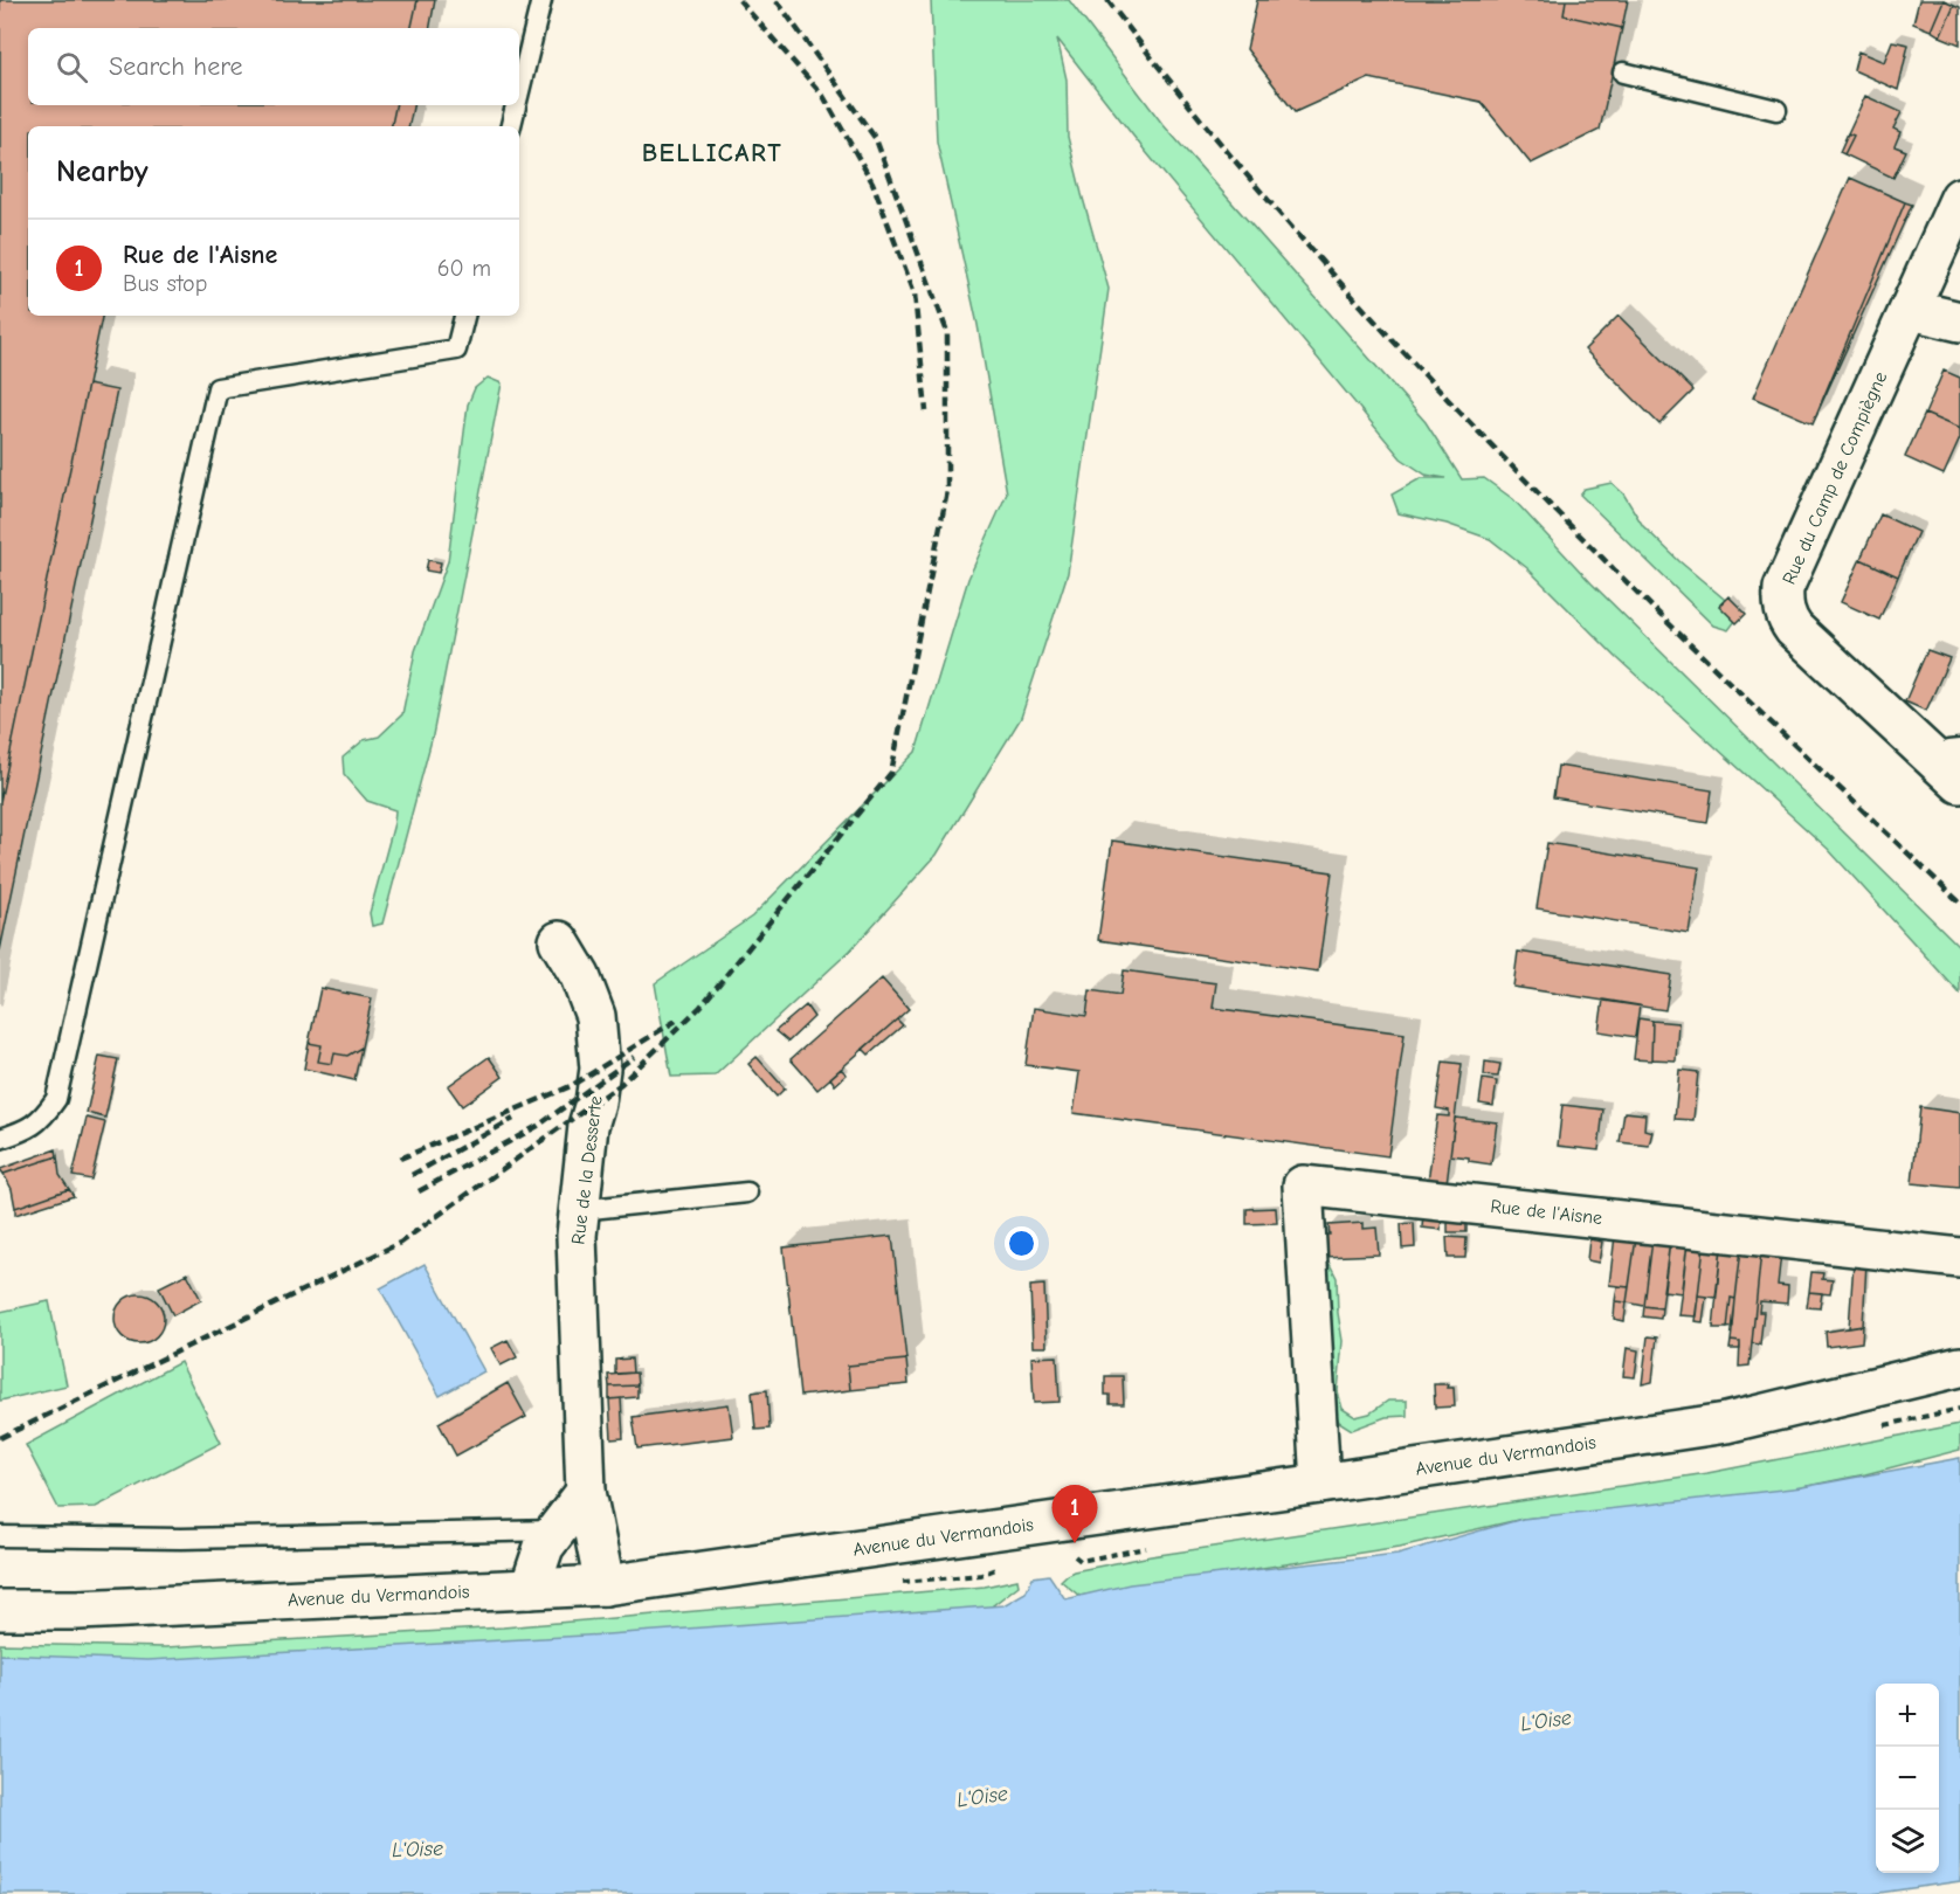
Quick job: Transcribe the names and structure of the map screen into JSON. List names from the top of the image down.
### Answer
{
  "streets": {
    "street": [
      "Rue du Camp de Compiègne",
      "Rue de la Desserte",
      "Rue de l'Aisne",
      "Avenue du Vermandois"
    ]
  },
  "crossings": [
    ["Rue de la Desserte", "Avenue du Vermandois"],
    ["Rue de l'Aisne", "Avenue du Vermandois"]
  ],
  "districts": ["BELLICART"],
  "water": ["L'Oise"],
  "page": {
    "search": "Search here",
    "heading": "Nearby",
    "list": [
      {
        "mark": "1",
        "name": "Rue de l'Aisne",
        "note": "Bus stop",
        "value": "60 m"
      }
    ],
    "pins": "1",
    "map_buttons": ["+", "−"]
  }
}
